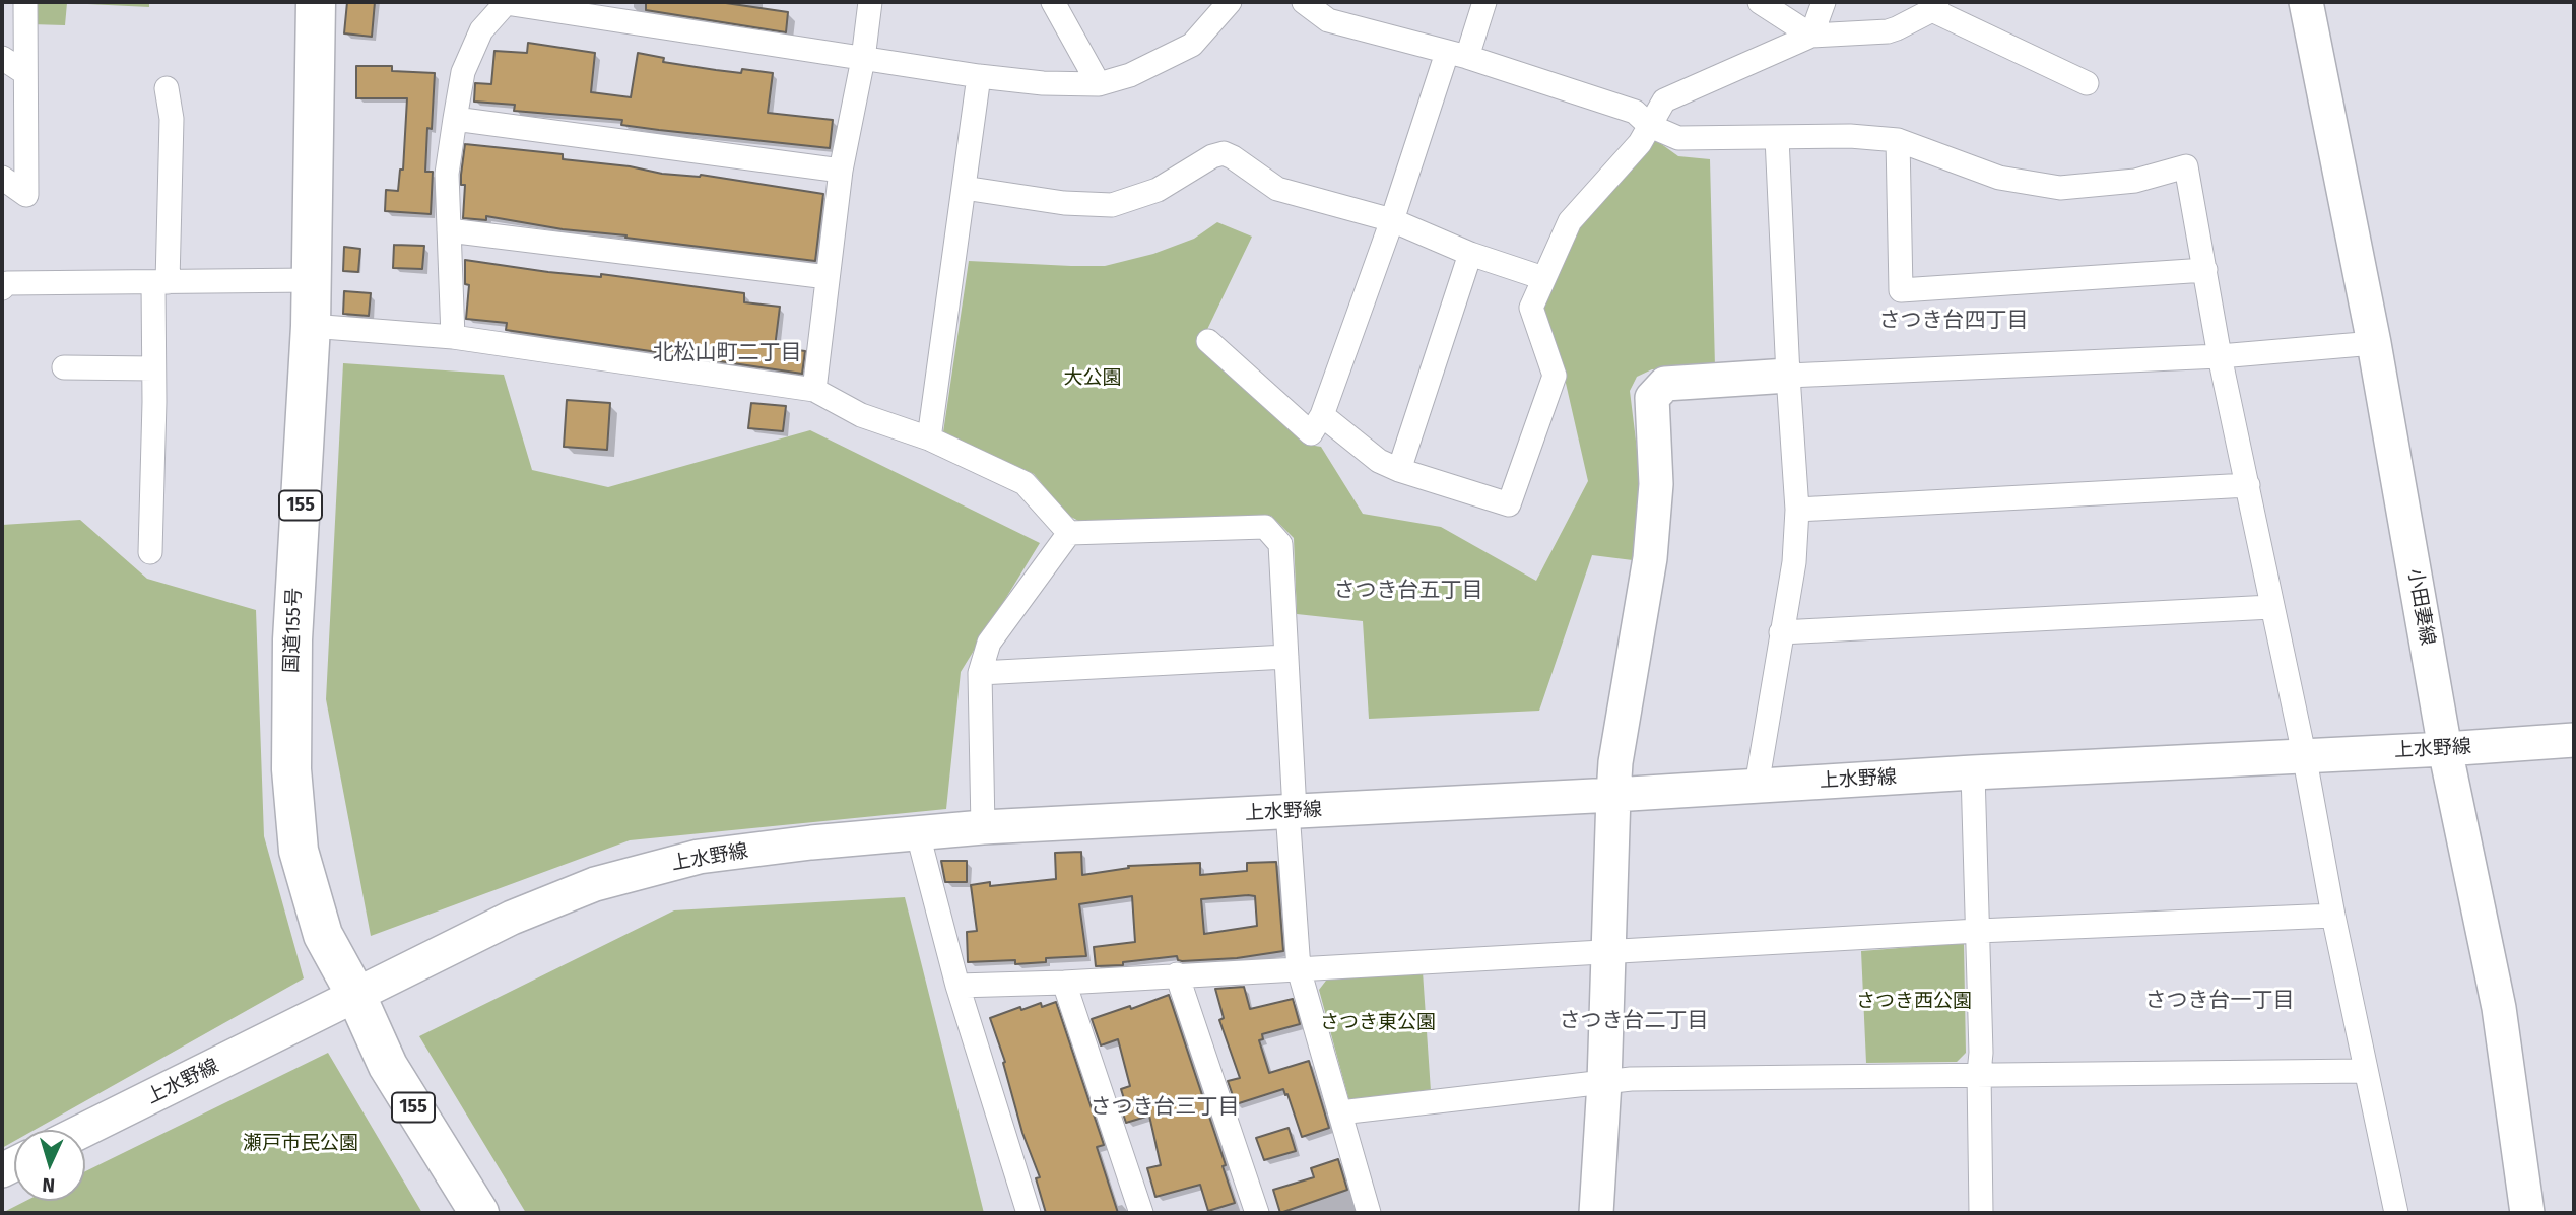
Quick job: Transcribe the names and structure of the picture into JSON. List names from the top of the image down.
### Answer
{
  "streets": {
    "highway": ["155", "国道155号"],
    "street": ["小田妻線", "上水野線"]
  },
  "crossings": [
    ["小田妻線", "上水野線"],
    ["国道155号", "上水野線"]
  ],
  "districts": [
    "さつき台四丁目",
    "北松山町二丁目",
    "さつき台五丁目",
    "さつき台一丁目",
    "さつき台二丁目",
    "さつき台三丁目"
  ],
  "parks": [
    "大公園",
    "さつき西公園",
    "さつき東公園",
    "瀬戸市民公園"
  ],
  "north": "bottom"
}
